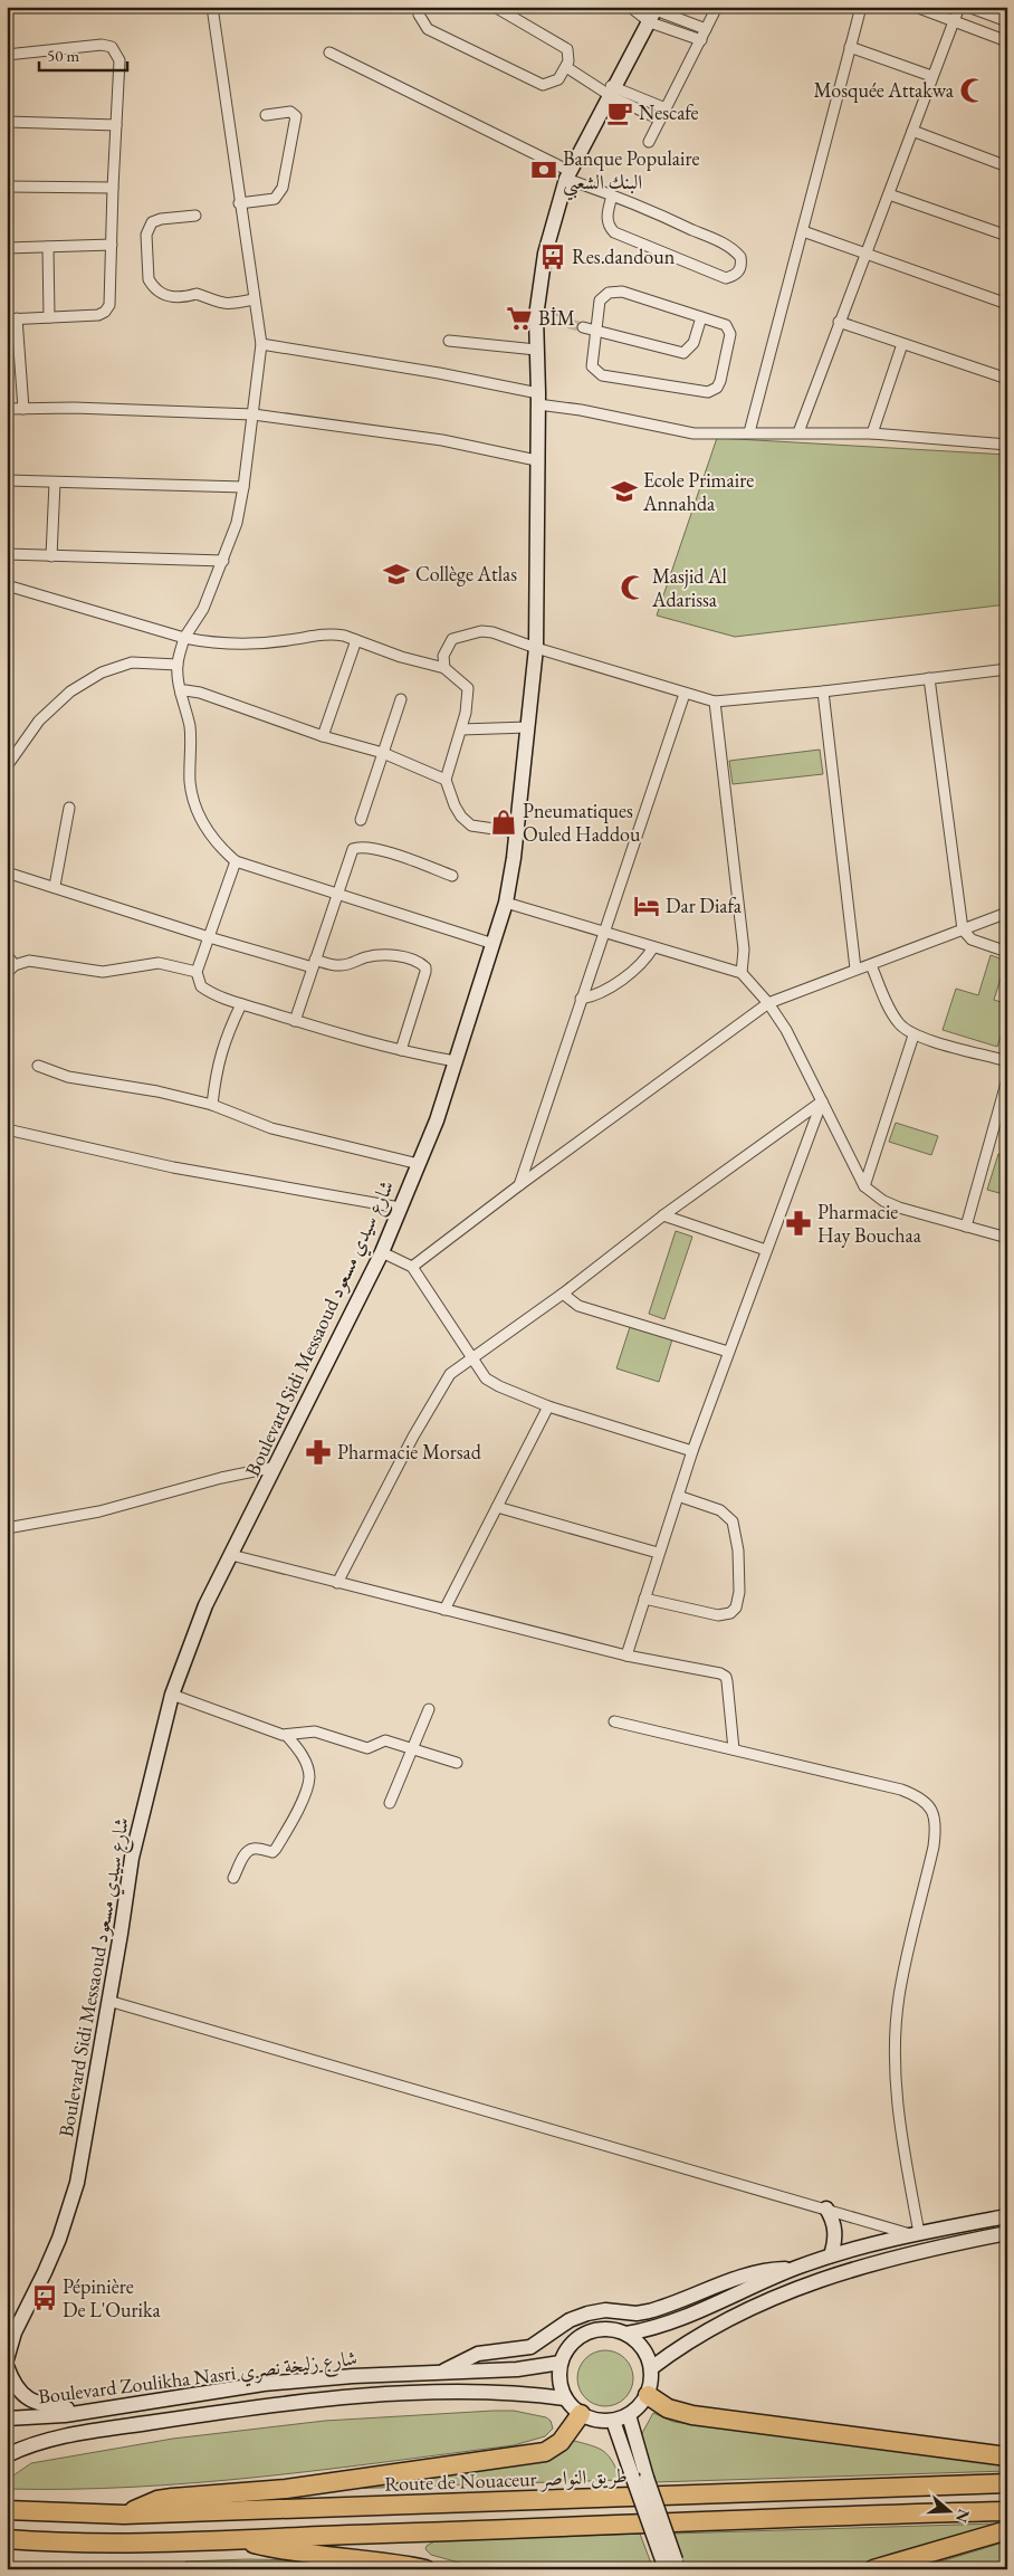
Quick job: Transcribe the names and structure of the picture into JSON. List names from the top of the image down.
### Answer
{
  "streets": {
    "highway": ["Route de Nouaceur طريق النواصر"],
    "street": ["Boulevard Sidi Messaoud شارع سيدي مسعود", "Boulevard Zoulikha Nasri شارع زليخة نصري"]
  },
  "places": {
    "mosque": ["Mosquée Attakwa", "Masjid Al Adarissa"],
    "cafe": ["Nescafe"],
    "bank": ["Banque Populaire البنك الشعبي"],
    "bus stop": ["Res.dandoun", "Pépinière De L'Ourika"],
    "supermarket": ["BİM"],
    "school or university": ["Ecole Primaire Annahda", "Collège Atlas"],
    "shop": ["Pneumatiques Ouled Haddou"],
    "hotel": ["Dar Diafa"],
    "pharmacy": ["Pharmacie Hay Bouchaa", "Pharmacie Morsad"]
  },
  "scale_bar": "50 m",
  "north": "right"
}
